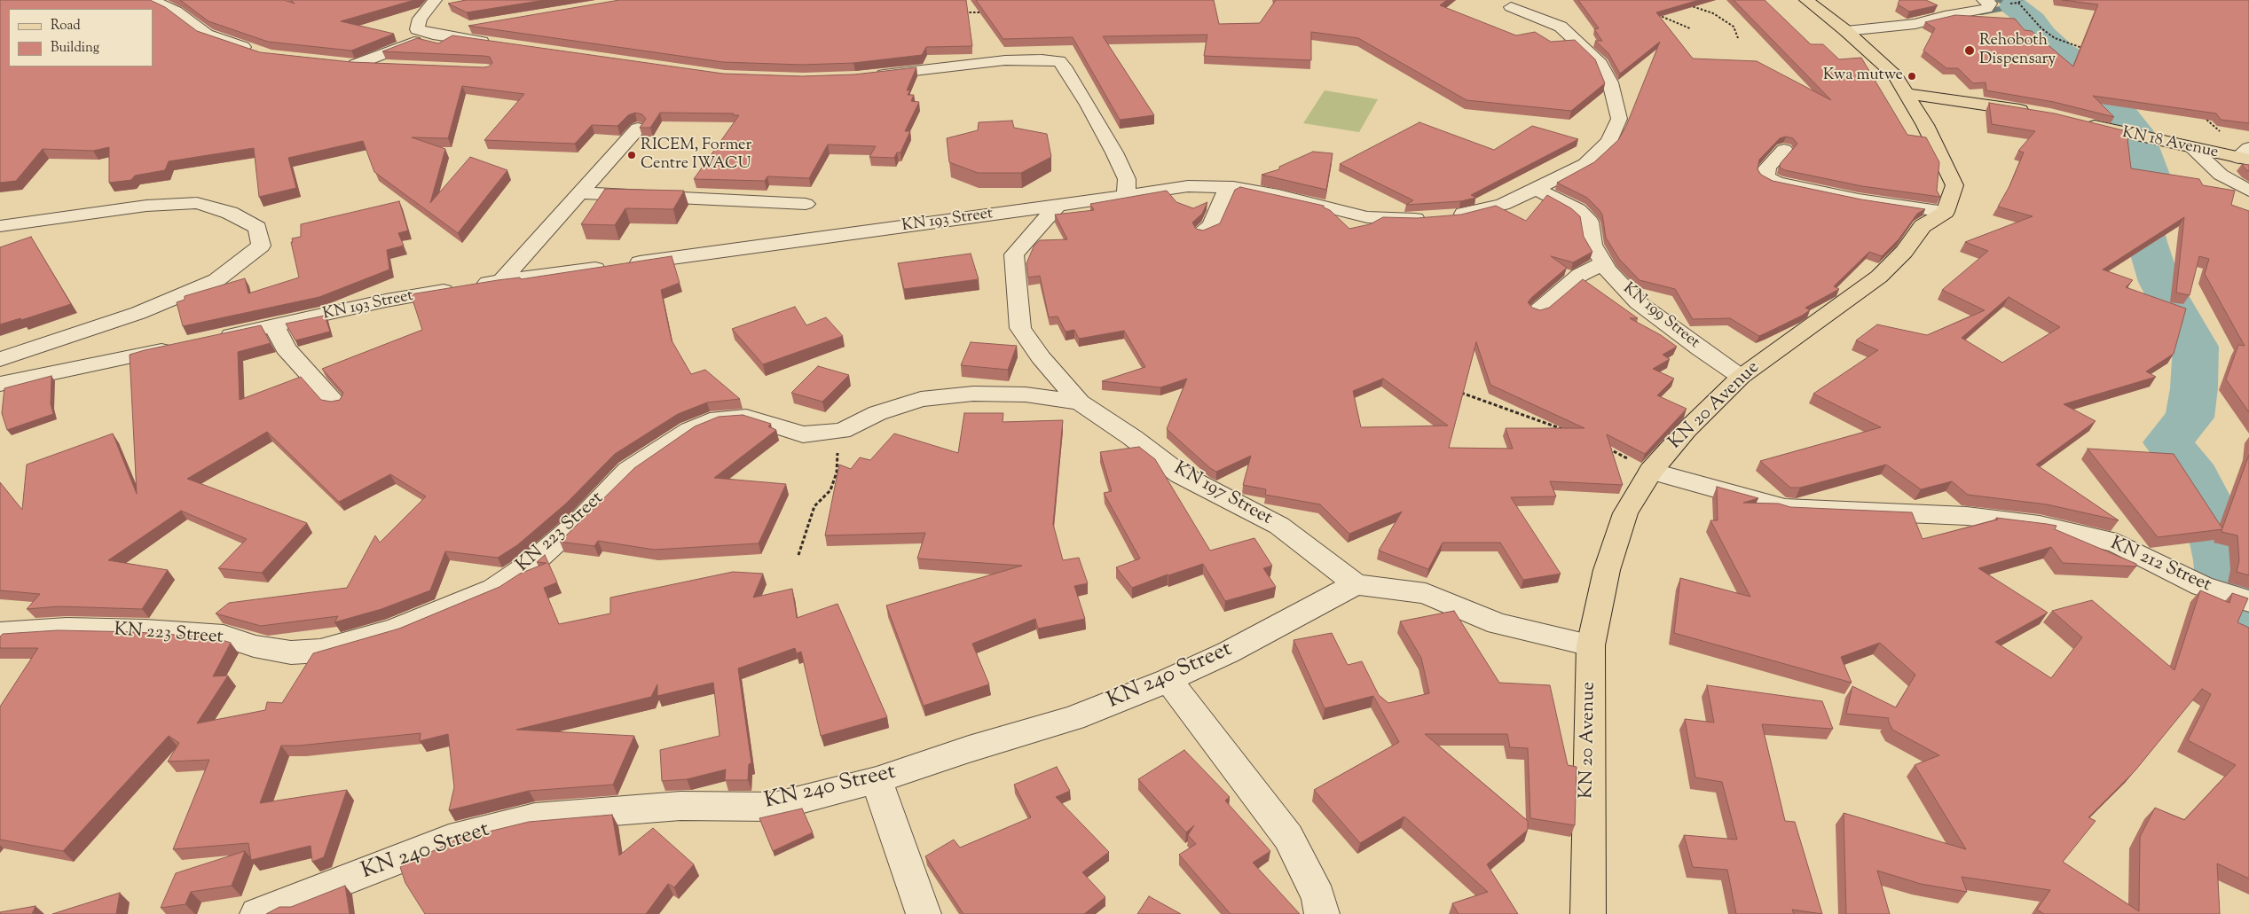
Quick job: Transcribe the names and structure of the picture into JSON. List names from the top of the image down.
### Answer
{
  "streets": {
    "main road": ["KN 18 Avenue", "KN 20 Avenue"],
    "street": [
      "KN 193 Street",
      "KN 199 Street",
      "KN 197 Street",
      "KN 223 Street",
      "KN 212 Street",
      "KN 240 Street"
    ]
  },
  "crossings": [
    ["KN 193 Street", "KN 197 Street"],
    ["KN 199 Street", "KN 20 Avenue"],
    ["KN 20 Avenue", "KN 212 Street"],
    ["KN 197 Street", "KN 223 Street"],
    ["KN 197 Street", "KN 240 Street"]
  ],
  "places": ["Rehoboth Dispensary", "Kwa mutwe", "RICEM, Former Centre IWACU"],
  "legend": ["Road", "Building"]
}
